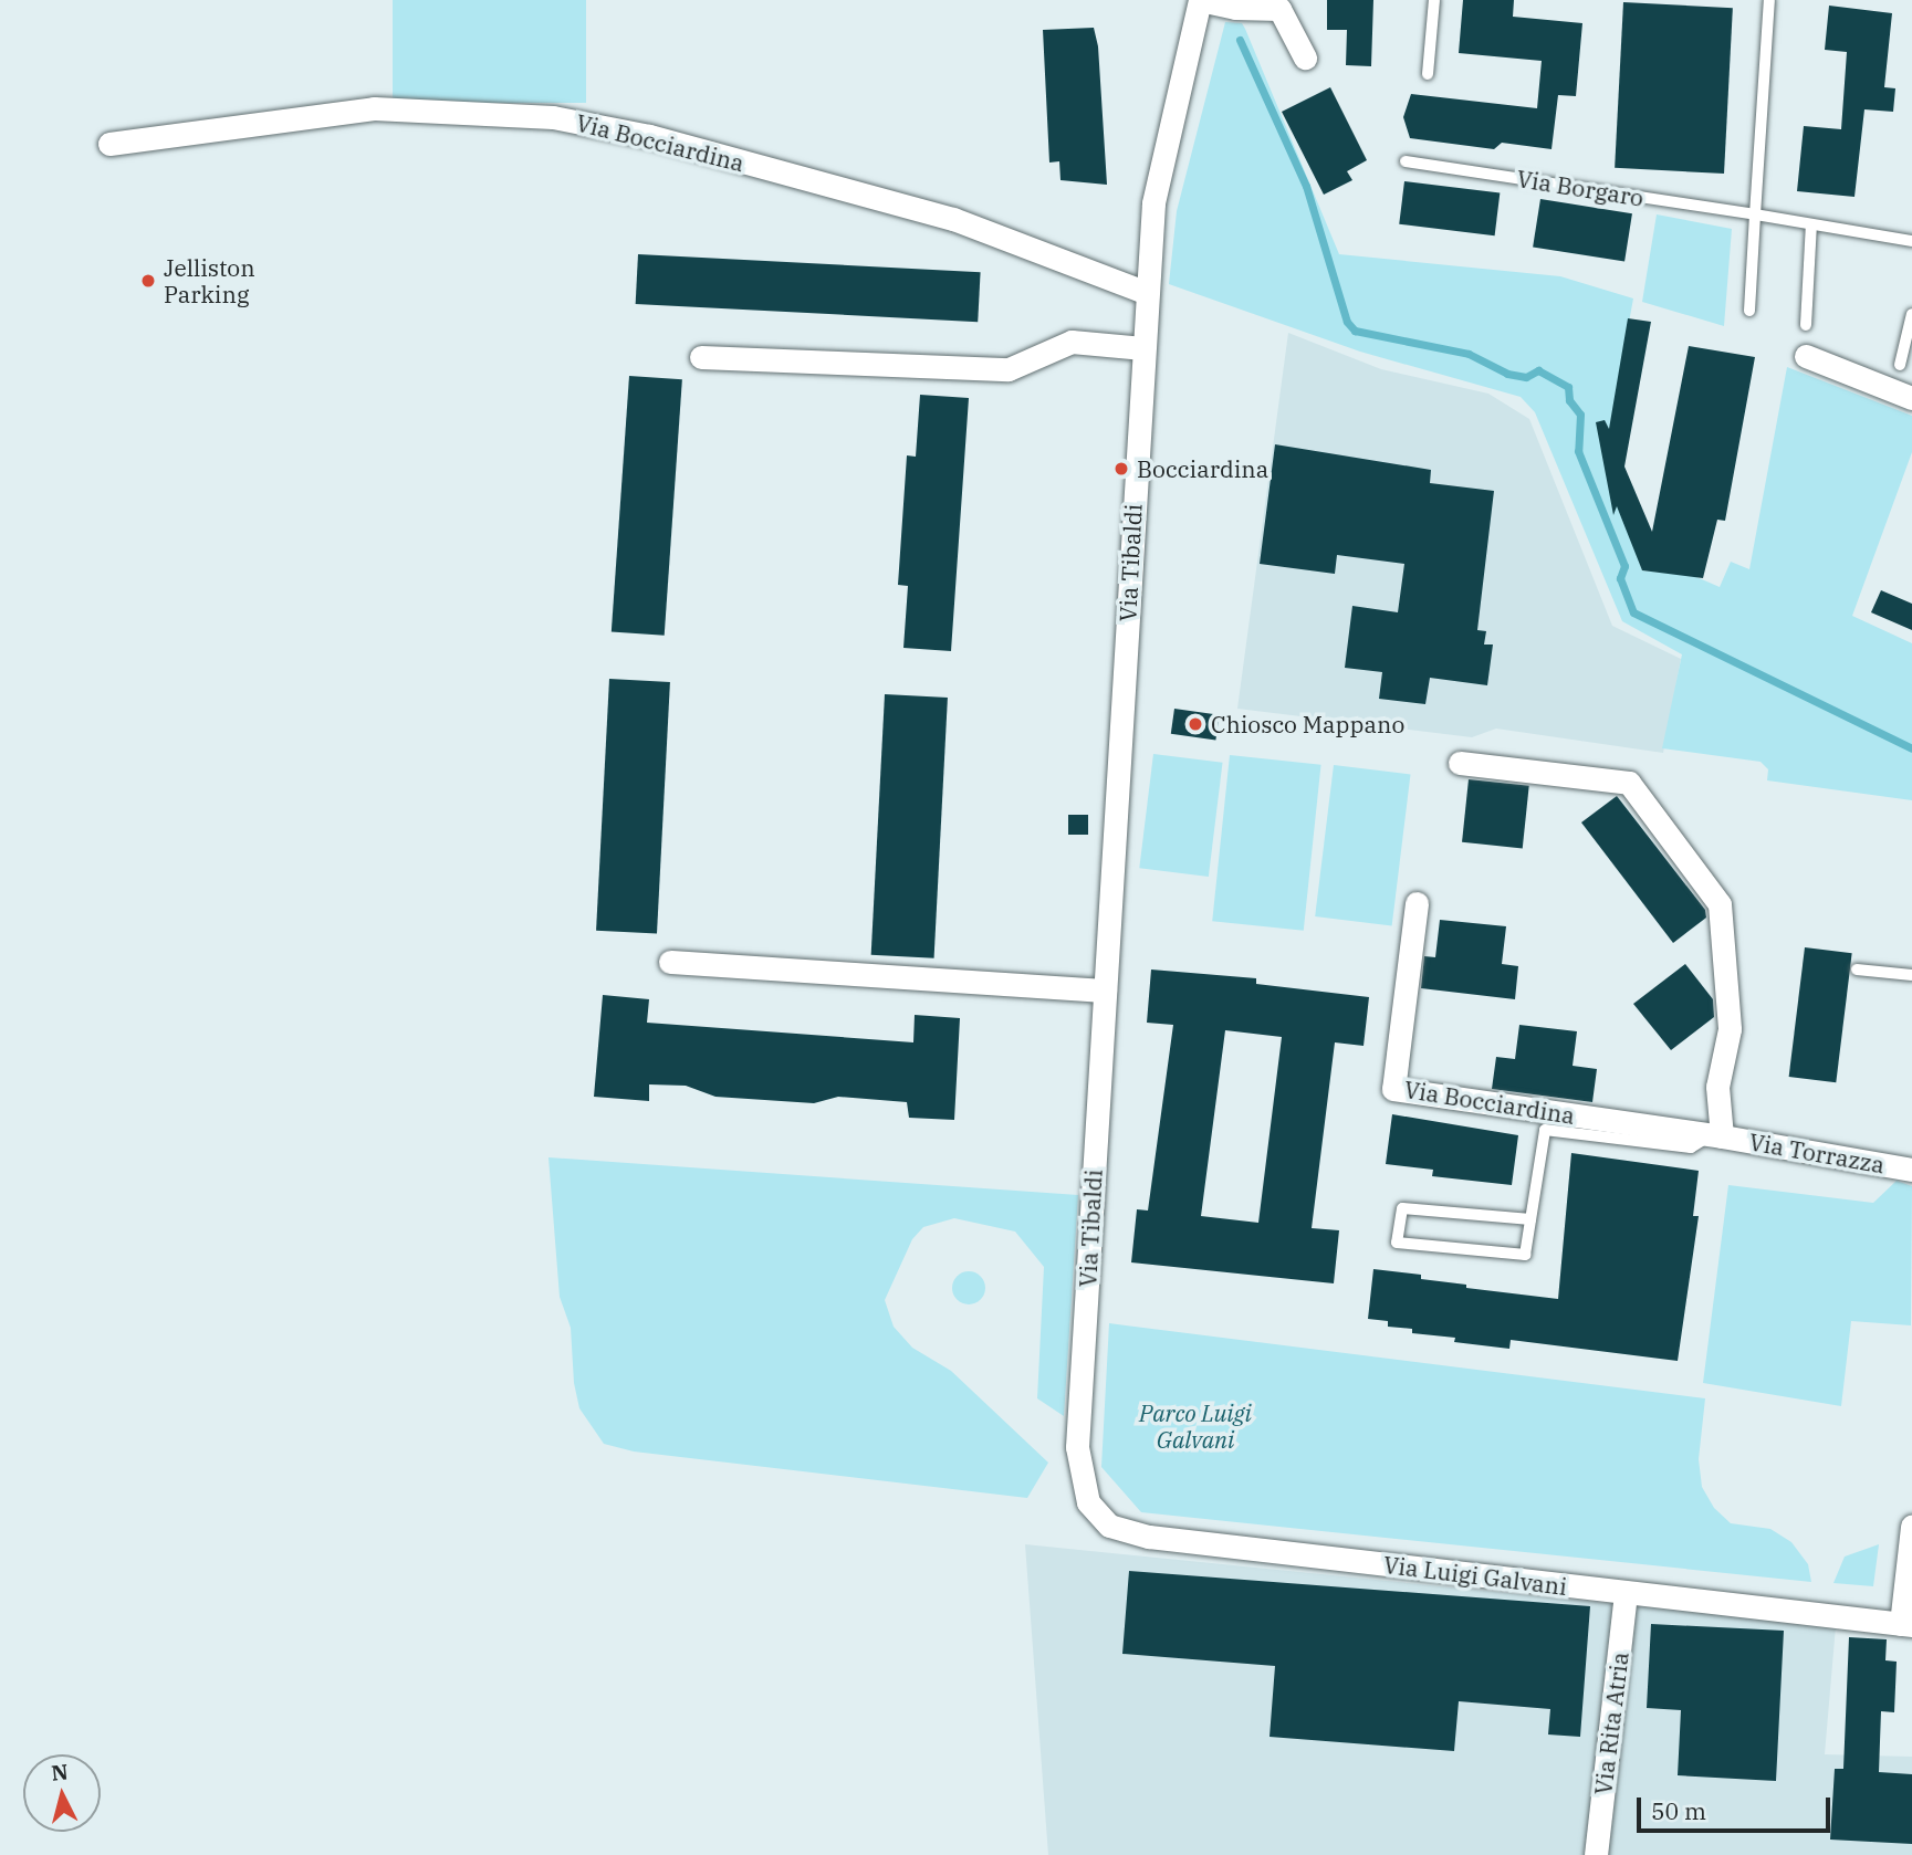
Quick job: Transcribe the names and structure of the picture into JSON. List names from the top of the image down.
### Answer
{
  "streets": {
    "street": [
      "Via Bocciardina",
      "Via Tibaldi",
      "Via Torrazza",
      "Via Luigi Galvani",
      "Via Rita Atria"
    ],
    "lane": ["Via Borgaro"]
  },
  "crossings": [
    ["Via Bocciardina", "Via Tibaldi"],
    ["Via Bocciardina", "Via Torrazza"],
    ["Via Tibaldi", "Via Luigi Galvani"],
    ["Via Luigi Galvani", "Via Rita Atria"]
  ],
  "parks": ["Parco Luigi Galvani"],
  "places": ["Jelliston Parking", "Bocciardina", "Chiosco Mappano"],
  "scale_bar": "50 m",
  "north": "top"
}
